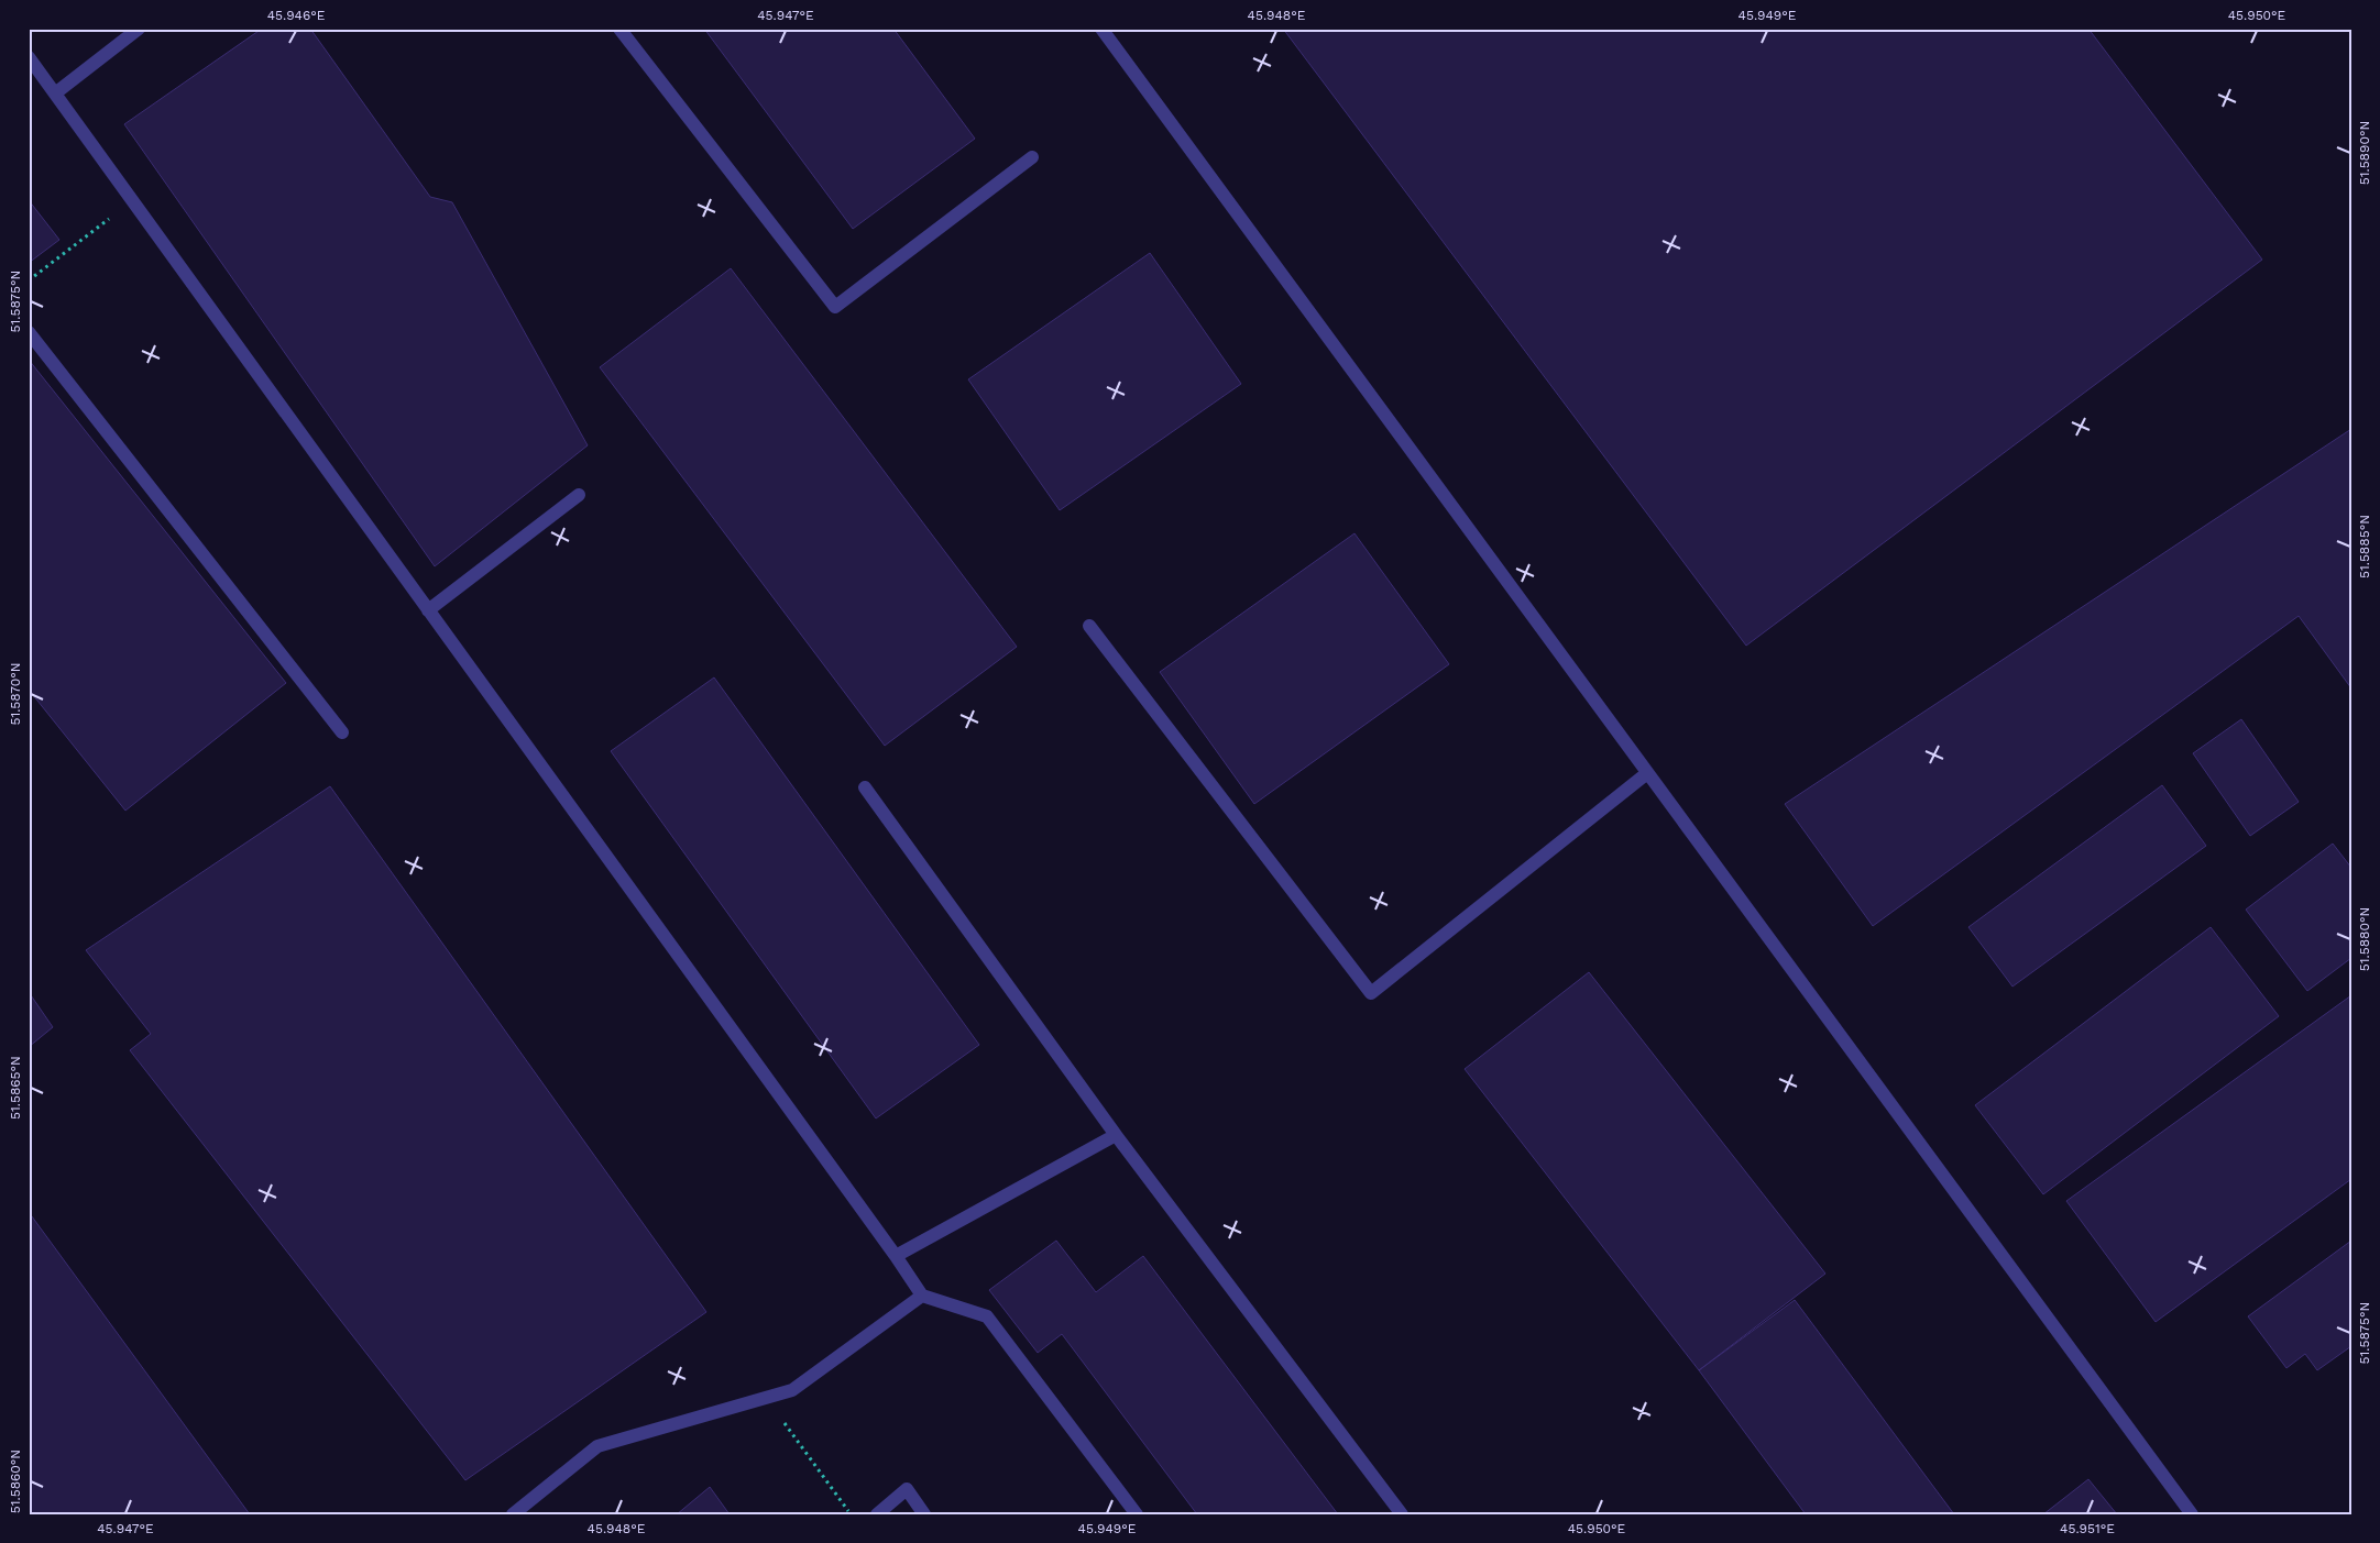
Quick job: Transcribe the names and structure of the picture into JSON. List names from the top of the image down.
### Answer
{
  "coordinates": [
    "45.946°E",
    "45.947°E",
    "45.948°E",
    "45.949°E",
    "45.950°E",
    "51.5890°N",
    "51.5875°N",
    "51.5885°N",
    "51.5870°N",
    "51.5880°N",
    "51.5865°N",
    "51.5860°N",
    "45.951°E"
  ]
}
